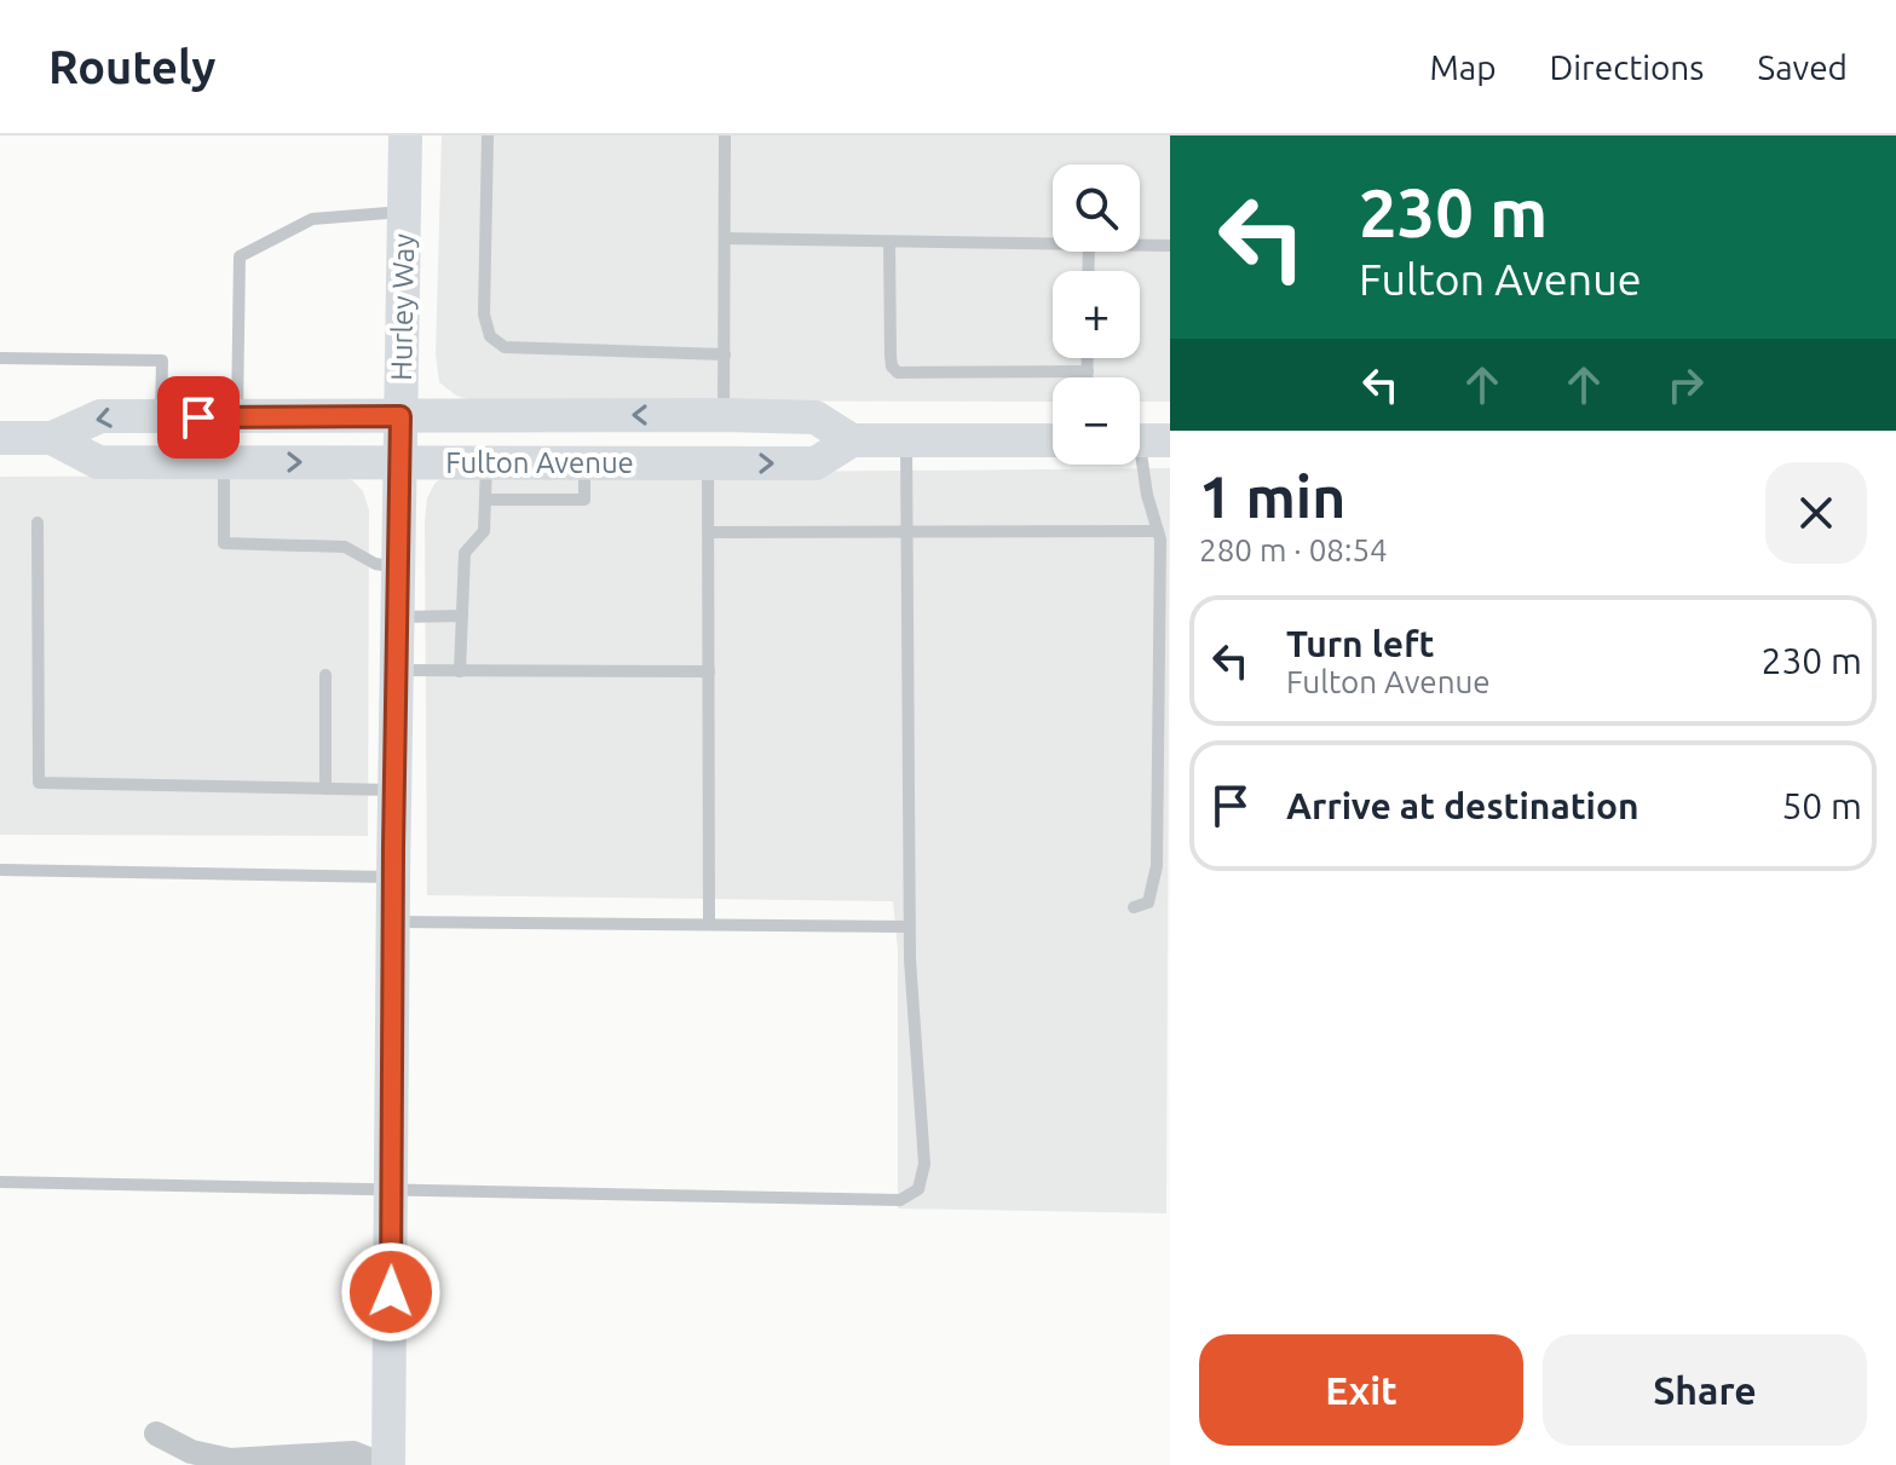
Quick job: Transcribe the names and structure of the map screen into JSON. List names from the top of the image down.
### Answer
{
  "streets": {
    "main road": ["Hurley Way", "Fulton Avenue"]
  },
  "crossings": [
    ["Hurley Way", "Fulton Avenue"]
  ],
  "page": {
    "header": "Routely",
    "nav": ["Map", "Directions", "Saved"],
    "turn": ["230 m", "Fulton Avenue"],
    "map_buttons": ["+", "−"],
    "heading": ["1 min", "280 m · 08:54"],
    "list": [
      {
        "name": "Turn left",
        "note": "Fulton Avenue",
        "value": "230 m"
      },
      {
        "name": "Arrive at destination",
        "value": "50 m"
      }
    ],
    "buttons": ["Exit", "Share"]
  }
}
